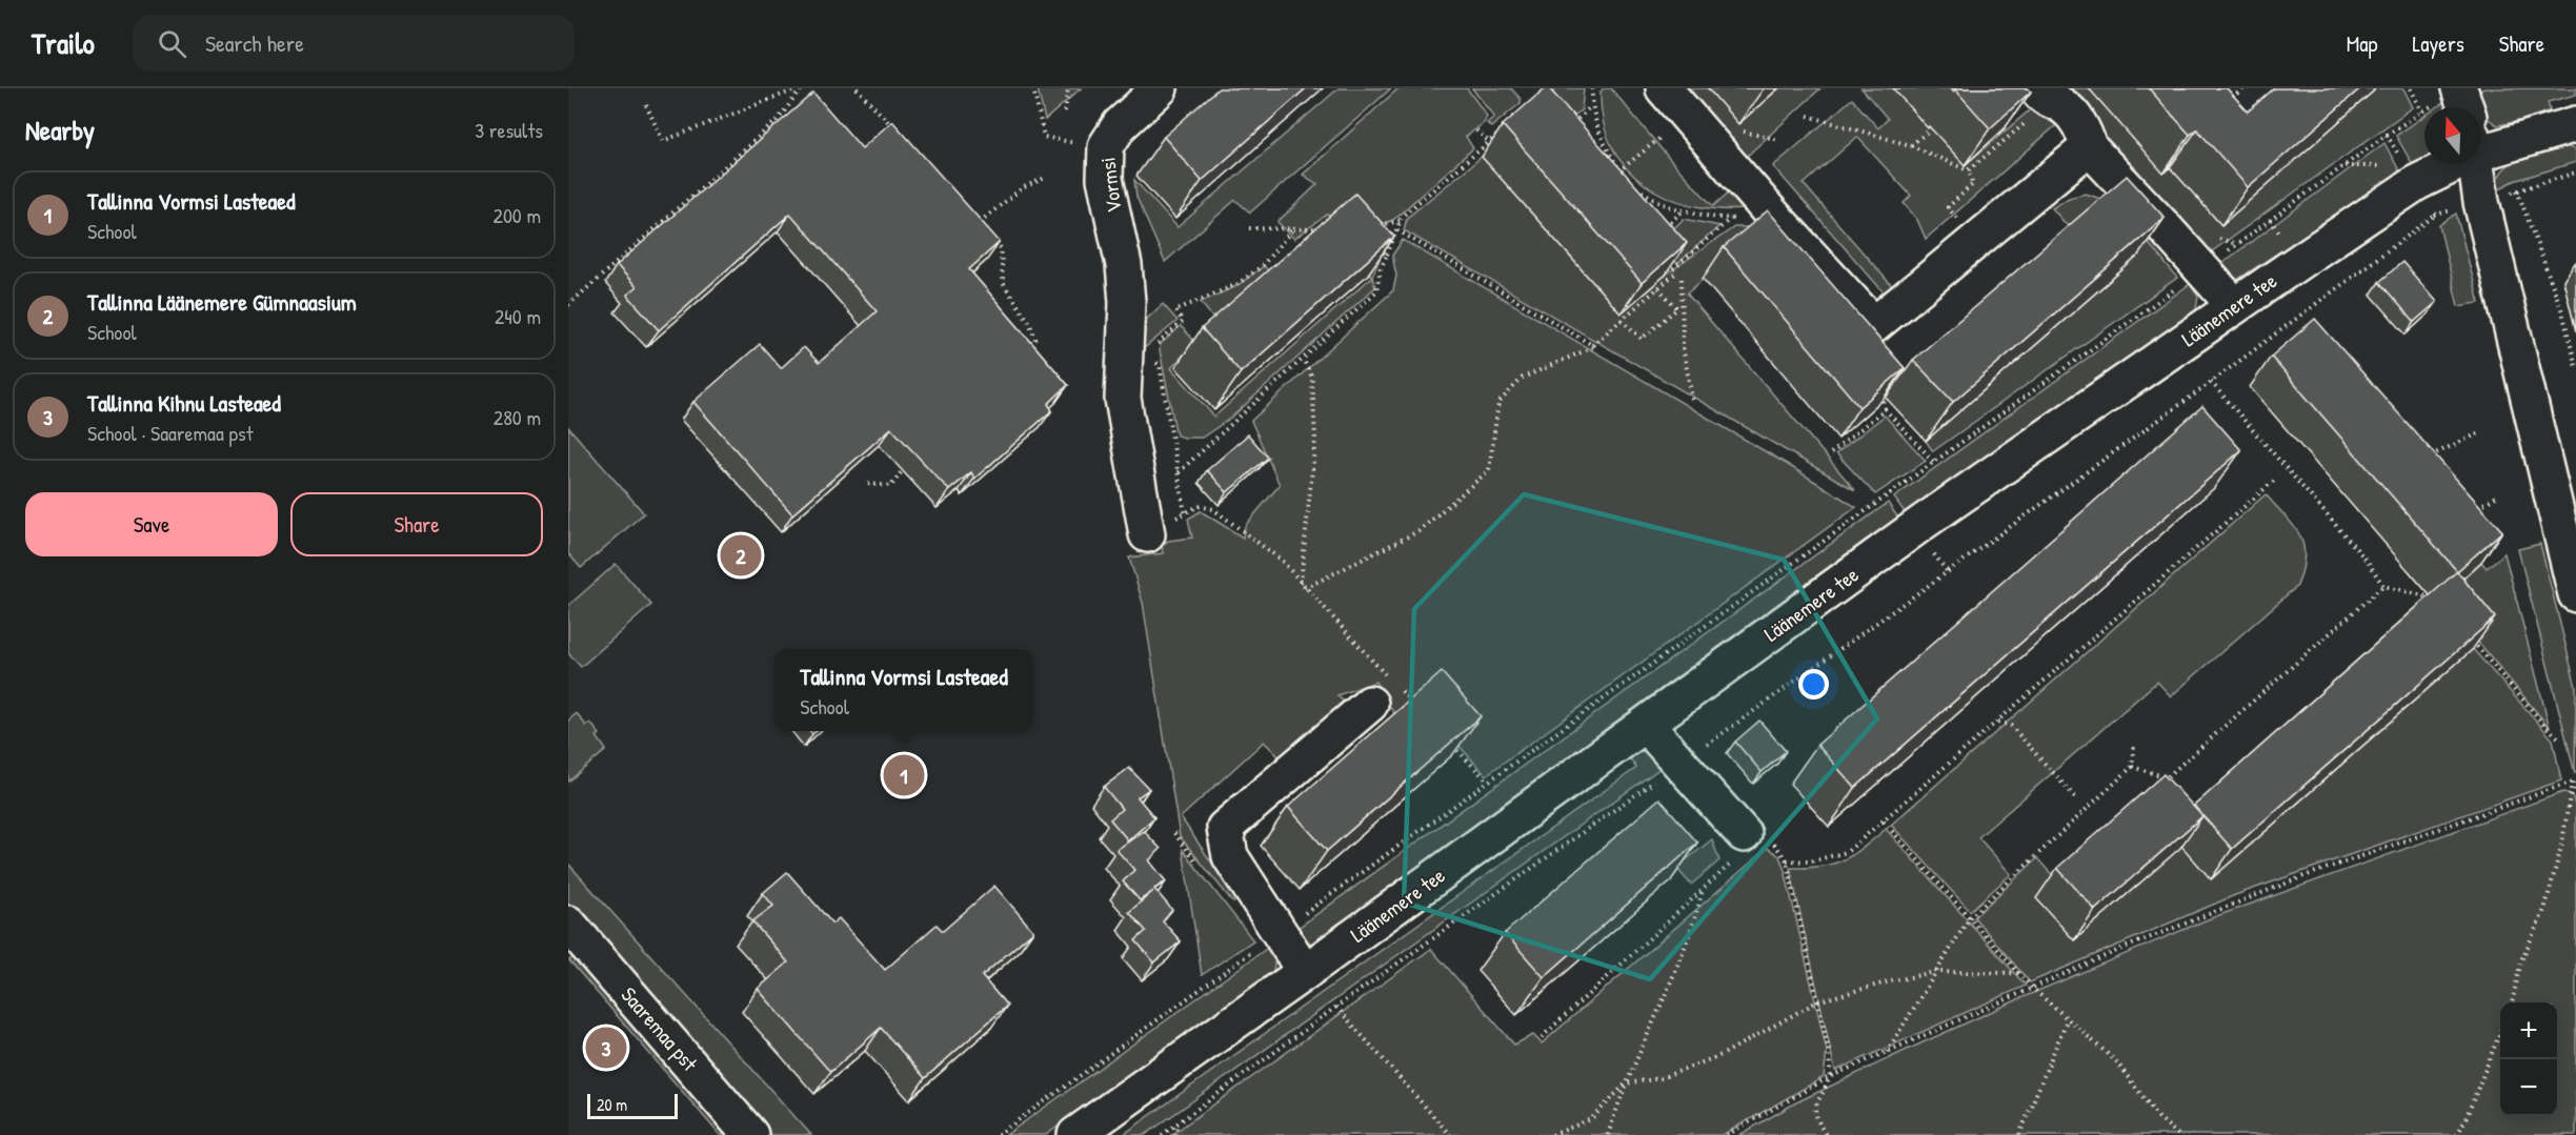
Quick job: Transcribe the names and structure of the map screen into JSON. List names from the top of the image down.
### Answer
{
  "streets": {
    "street": ["Vormsi", "Läänemere tee", "Saaremaa pst"]
  },
  "scale_bar": "20 m",
  "north": "top",
  "page": {
    "header": "Trailo",
    "search": "Search here",
    "nav": ["Map", "Layers", "Share"],
    "heading": ["Nearby", "3 results"],
    "list": [
      {
        "mark": "1",
        "name": "Tallinna Vormsi Lasteaed",
        "note": "School",
        "value": "200 m"
      },
      {
        "mark": "2",
        "name": "Tallinna Läänemere Gümnaasium",
        "note": "School",
        "value": "240 m"
      },
      {
        "mark": "3",
        "name": "Tallinna Kihnu Lasteaed",
        "note": "School · Saaremaa pst",
        "value": "280 m"
      }
    ],
    "buttons": ["Save", "Share"],
    "pins": ["2", "1", "3"],
    "popup": ["Tallinna Vormsi Lasteaed", "School"],
    "map_buttons": ["+", "−"],
    "scale": "20 m"
  }
}
